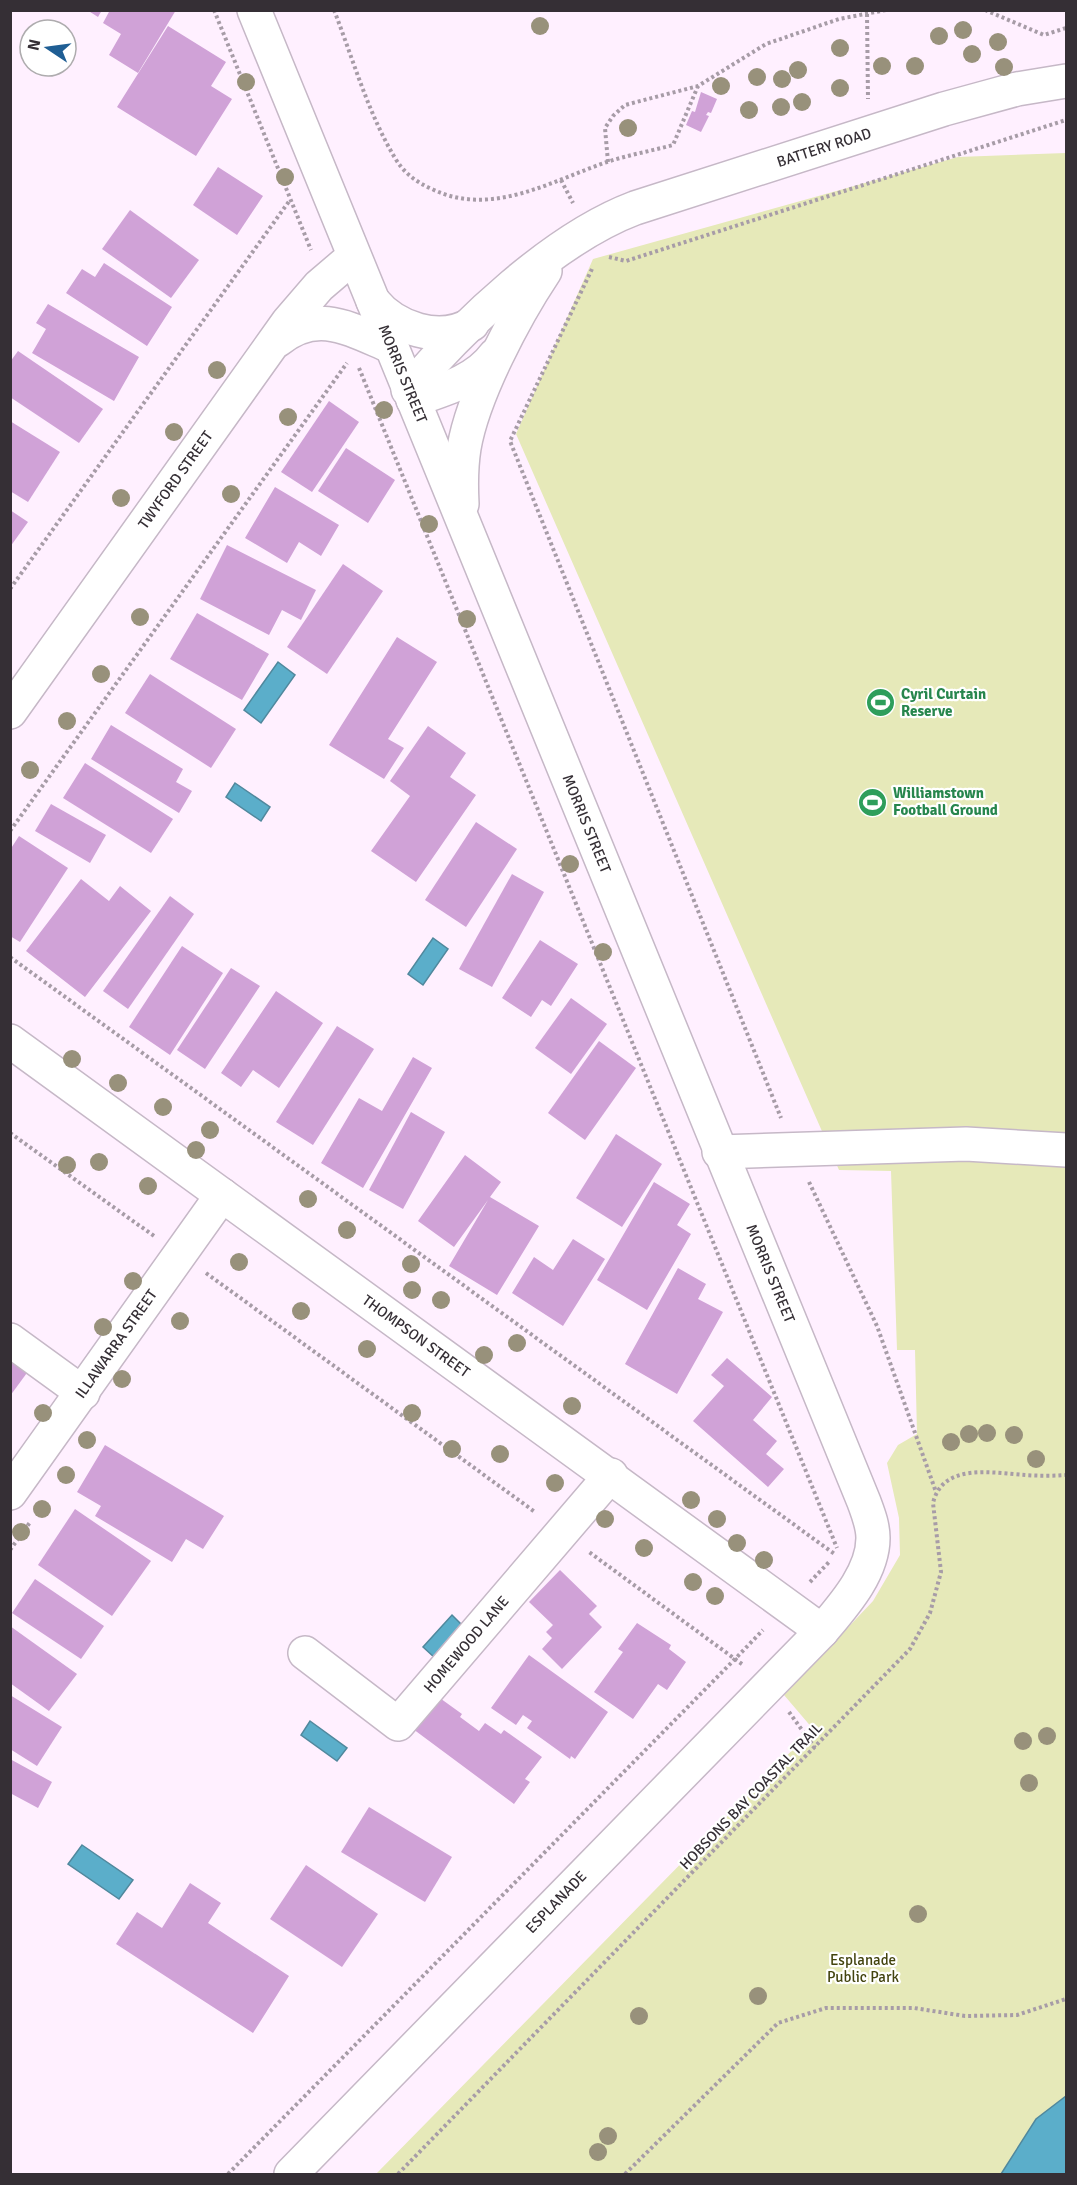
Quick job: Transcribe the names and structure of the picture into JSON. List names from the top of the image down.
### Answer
{
  "streets": {
    "street": [
      "BATTERY ROAD",
      "MORRIS STREET",
      "TWYFORD STREET",
      "THOMPSON STREET",
      "ILLAWARRA STREET",
      "HOMEWOOD LANE",
      "ESPLANADE"
    ],
    "path": ["HOBSONS BAY COASTAL TRAIL"]
  },
  "crossings": [
    ["BATTERY ROAD", "MORRIS STREET"],
    ["MORRIS STREET", "TWYFORD STREET"],
    ["MORRIS STREET", "THOMPSON STREET"],
    ["MORRIS STREET", "ESPLANADE"],
    ["THOMPSON STREET", "ILLAWARRA STREET"],
    ["THOMPSON STREET", "HOMEWOOD LANE"],
    ["THOMPSON STREET", "ESPLANADE"]
  ],
  "parks": ["Esplanade Public Park"],
  "places": {
    "sports": ["Cyril Curtain Reserve", "Williamstown Football Ground"]
  },
  "north": "left"
}
